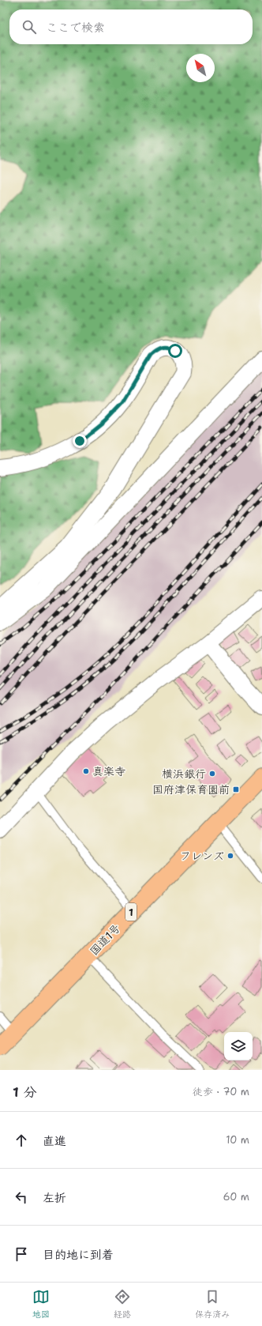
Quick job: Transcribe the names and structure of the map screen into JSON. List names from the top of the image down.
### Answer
{
  "streets": {
    "highway": ["1", "国道1号"]
  },
  "places": {
    "other": ["真楽寺", "横浜銀行", "フレンズ"],
    "transit": ["国府津保育園前"]
  },
  "north": "top left",
  "page": {
    "search": "ここで検索",
    "heading": ["1 分", "徒歩 · 70 m"],
    "list": [
      ["直進", "10 m"],
      ["左折", "60 m"],
      "目的地に到着"
    ],
    "nav": ["地図", "経路", "保存済み"]
  }
}
